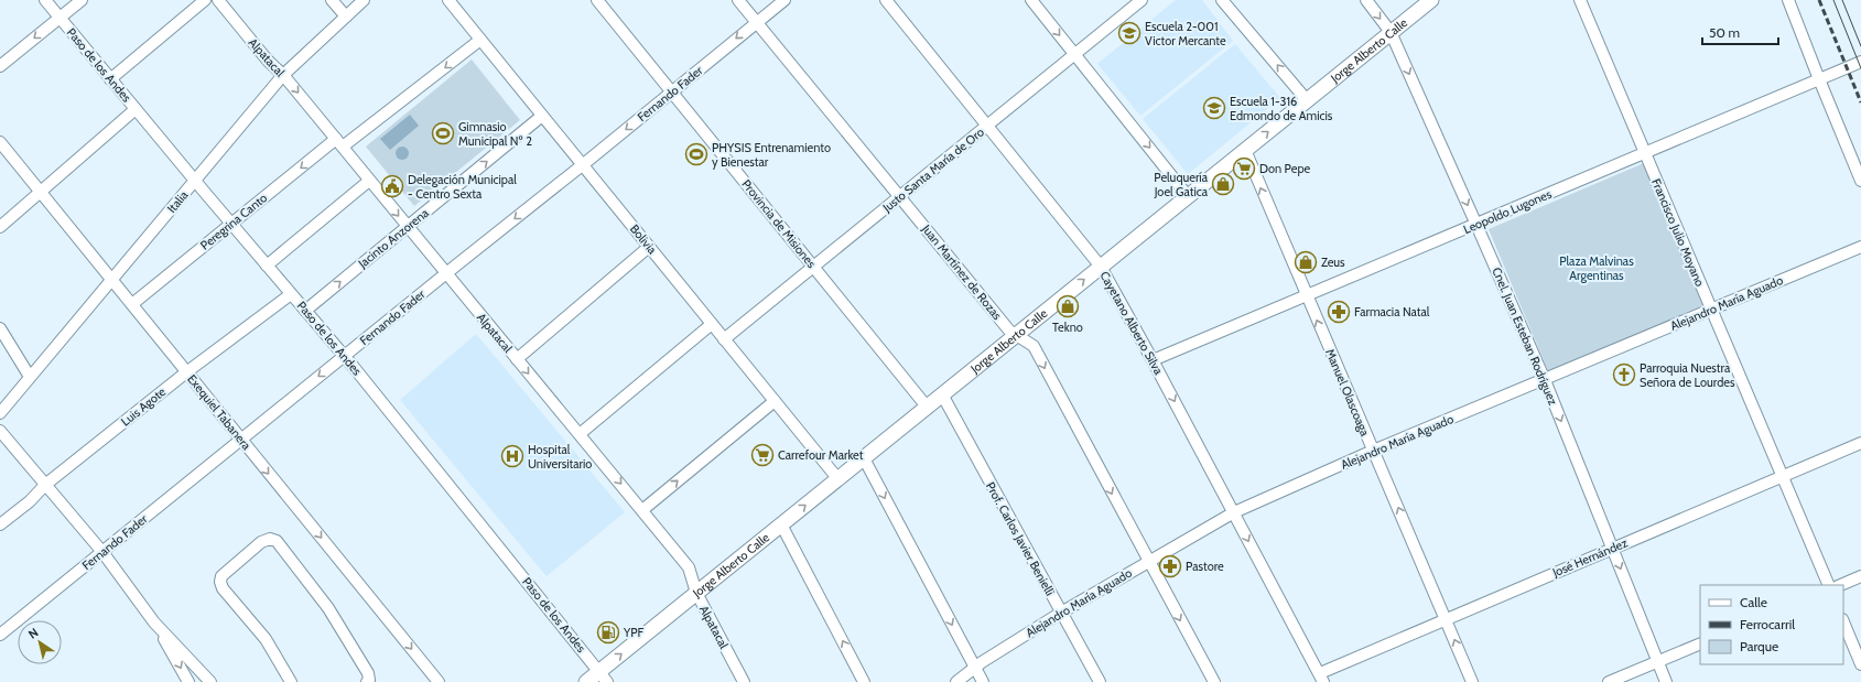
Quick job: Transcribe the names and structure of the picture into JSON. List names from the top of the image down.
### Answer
{
  "streets": {
    "main road": ["Jorge Alberto Calle"],
    "street": [
      "Alpatacal",
      "Paso de los Andes",
      "Fernando Fader",
      "Justo Santa María de Oro",
      "Italia",
      "Leopoldo Lugones",
      "Peregrina Canto",
      "Provincia de Misiones",
      "Francisco Julio Moyano",
      "Jacinto Anzorena",
      "Bolivia",
      "Juan Martínez de Rozas",
      "Alejandro María Aguado",
      "Cayetano Alberto Silva",
      "Cnel. Juan Esteban Rodríguez",
      "Manuel Olascoaga",
      "Luis Agote",
      "Exequiel Tabanera",
      "Prof. Carlos Javier Benielli",
      "José Hernández"
    ]
  },
  "crossings": [
    ["Jorge Alberto Calle", "Alpatacal"],
    ["Jorge Alberto Calle", "Paso de los Andes"],
    ["Jorge Alberto Calle", "Provincia de Misiones"],
    ["Jorge Alberto Calle", "Bolivia"],
    ["Jorge Alberto Calle", "Juan Martínez de Rozas"],
    ["Jorge Alberto Calle", "Cayetano Alberto Silva"],
    ["Jorge Alberto Calle", "Cnel. Juan Esteban Rodríguez"],
    ["Jorge Alberto Calle", "Manuel Olascoaga"],
    ["Jorge Alberto Calle", "Prof. Carlos Javier Benielli"],
    ["Alpatacal", "Fernando Fader"],
    ["Alpatacal", "Italia"],
    ["Alpatacal", "Peregrina Canto"],
    ["Alpatacal", "Jacinto Anzorena"],
    ["Paso de los Andes", "Fernando Fader"],
    ["Paso de los Andes", "Italia"],
    ["Paso de los Andes", "Peregrina Canto"],
    ["Paso de los Andes", "Jacinto Anzorena"],
    ["Paso de los Andes", "Luis Agote"],
    ["Fernando Fader", "Provincia de Misiones"],
    ["Fernando Fader", "Bolivia"],
    ["Fernando Fader", "Juan Martínez de Rozas"],
    ["Fernando Fader", "Exequiel Tabanera"],
    ["Justo Santa María de Oro", "Provincia de Misiones"],
    ["Justo Santa María de Oro", "Bolivia"],
    ["Justo Santa María de Oro", "Juan Martínez de Rozas"],
    ["Justo Santa María de Oro", "Cayetano Alberto Silva"],
    ["Italia", "Exequiel Tabanera"],
    ["Leopoldo Lugones", "Francisco Julio Moyano"],
    ["Leopoldo Lugones", "Cayetano Alberto Silva"],
    ["Leopoldo Lugones", "Cnel. Juan Esteban Rodríguez"],
    ["Leopoldo Lugones", "Manuel Olascoaga"],
    ["Peregrina Canto", "Bolivia"],
    ["Peregrina Canto", "Exequiel Tabanera"],
    ["Francisco Julio Moyano", "Alejandro María Aguado"],
    ["Francisco Julio Moyano", "José Hernández"],
    ["Jacinto Anzorena", "Bolivia"],
    ["Juan Martínez de Rozas", "Alejandro María Aguado"],
    ["Alejandro María Aguado", "Cayetano Alberto Silva"],
    ["Alejandro María Aguado", "Cnel. Juan Esteban Rodríguez"],
    ["Alejandro María Aguado", "Manuel Olascoaga"],
    ["Alejandro María Aguado", "Prof. Carlos Javier Benielli"],
    ["Cayetano Alberto Silva", "José Hernández"],
    ["Cnel. Juan Esteban Rodríguez", "José Hernández"],
    ["Manuel Olascoaga", "José Hernández"],
    ["Luis Agote", "Exequiel Tabanera"]
  ],
  "one_way": [
    "Jorge Alberto Calle",
    "Alpatacal",
    "Fernando Fader",
    "Juan Martínez de Rozas",
    "Cayetano Alberto Silva",
    "Cnel. Juan Esteban Rodríguez",
    "Manuel Olascoaga",
    "Exequiel Tabanera"
  ],
  "parks": ["Plaza Malvinas Argentinas"],
  "places": {
    "school or university": ["Escuela 2-001 Victor Mercante", "Escuela 1-316 Edmondo de Amicis"],
    "sports": ["Gimnasio Municipal Nº 2", "PHYSIS Entrenamiento y Bienestar"],
    "supermarket": ["Don Pepe", "Carrefour Market"],
    "shop": ["Peluquería Joel Gatica", "Zeus", "Tekno"],
    "public building": ["Delegación Municipal - Centro Sexta"],
    "pharmacy": ["Farmacia Natal", "Pastore"],
    "church": ["Parroquia Nuestra Señora de Lourdes"],
    "hospital": ["Hospital Universitario"],
    "fuel station": ["YPF"]
  },
  "legend": ["Calle", "Ferrocarril", "Parque"],
  "scale_bar": "50 m",
  "north": "top left"
}
